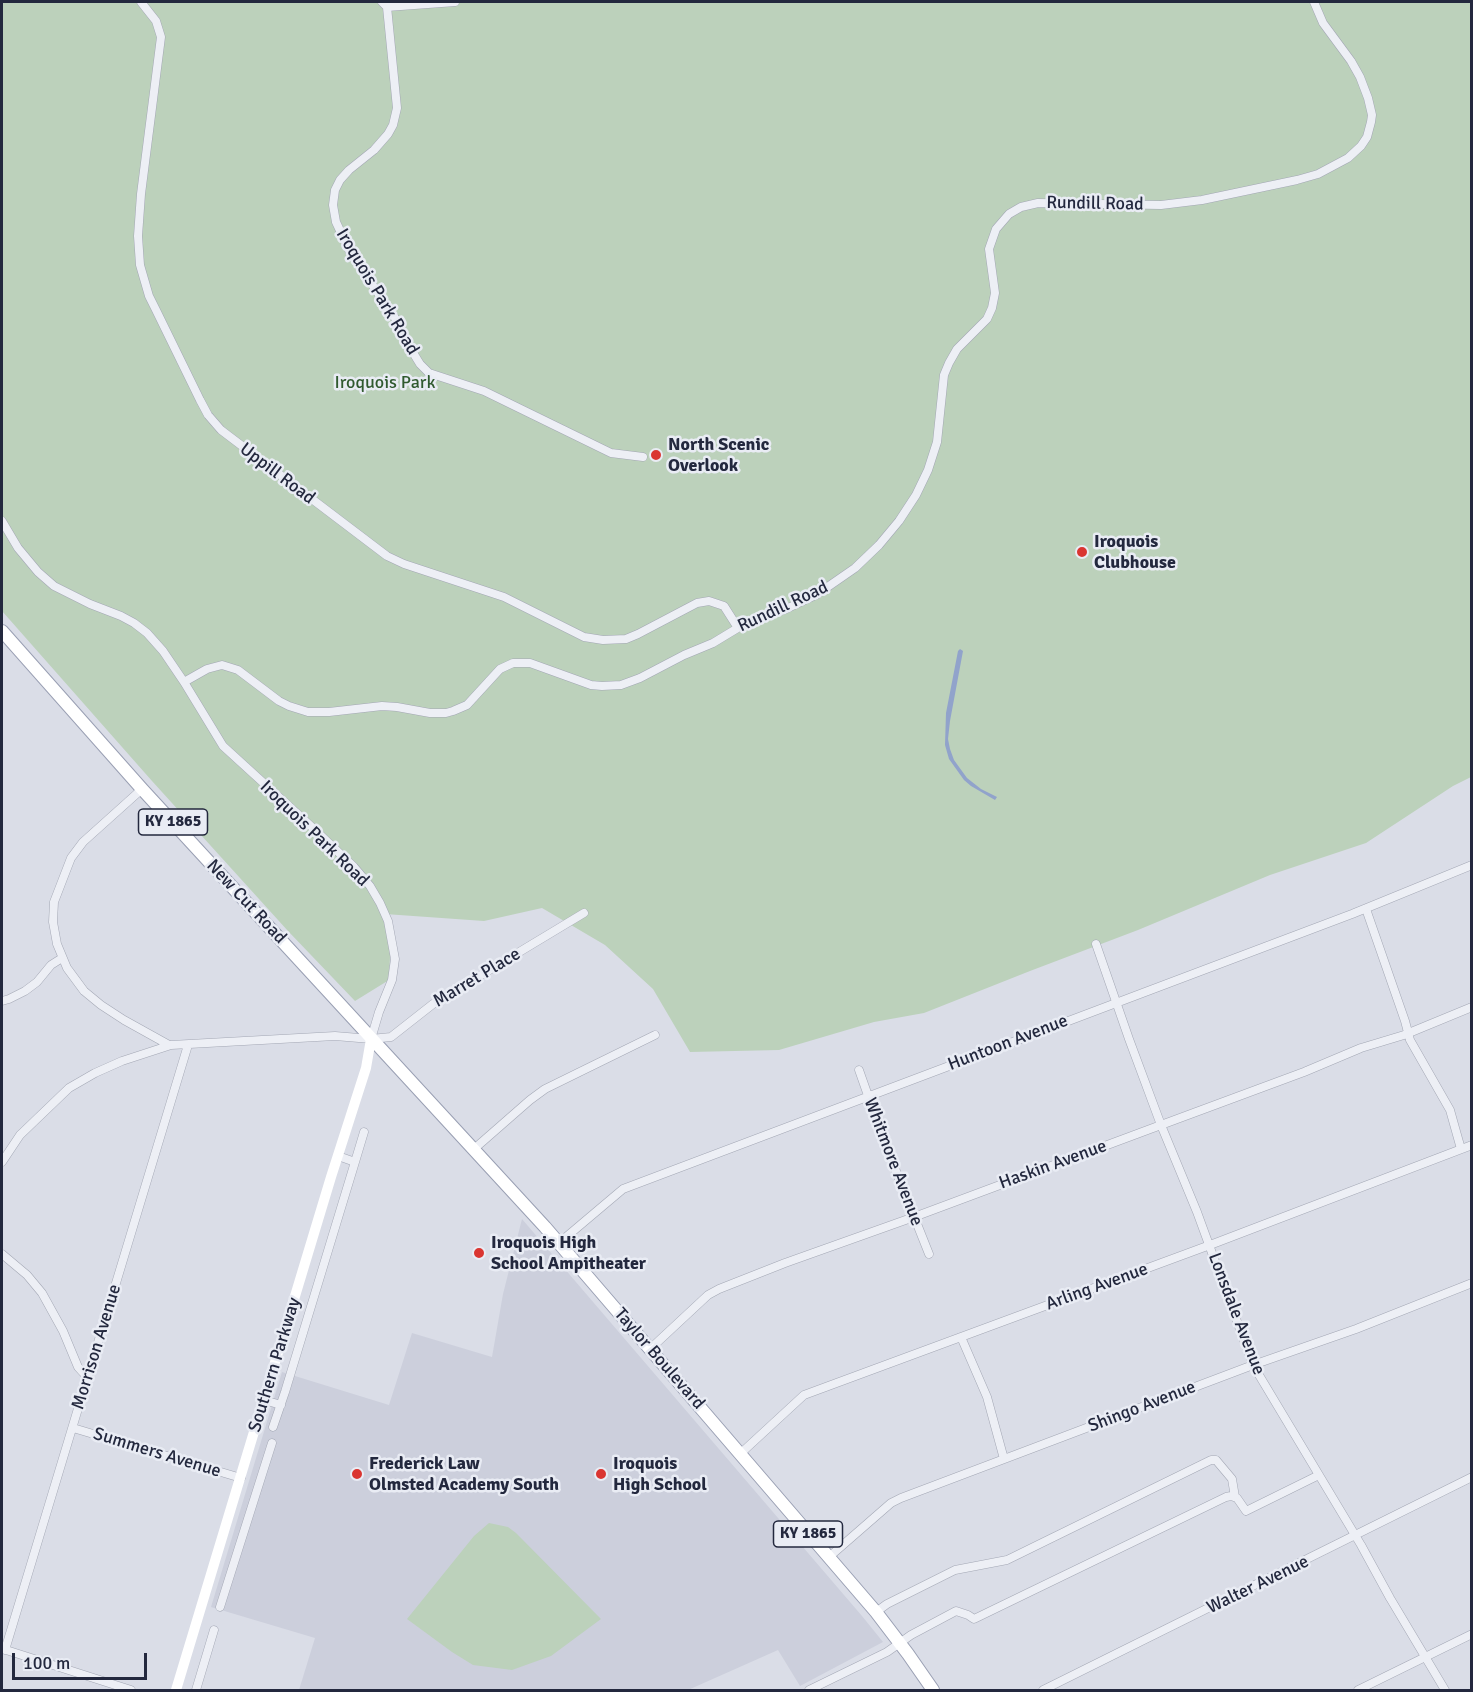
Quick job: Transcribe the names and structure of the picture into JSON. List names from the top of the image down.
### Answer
{
  "streets": {
    "main road": [
      "KY 1865",
      "New Cut Road",
      "Taylor Boulevard",
      "Southern Parkway"
    ],
    "street": [
      "Rundill Road",
      "Iroquois Park Road",
      "Uppill Road",
      "Marret Place",
      "Huntoon Avenue",
      "Whitmore Avenue",
      "Haskin Avenue",
      "Arling Avenue",
      "Lonsdale Avenue",
      "Morrison Avenue",
      "Shingo Avenue",
      "Summers Avenue",
      "Walter Avenue"
    ]
  },
  "crossings": [
    ["Rundill Road", "Iroquois Park Road"],
    ["Rundill Road", "Uppill Road"],
    ["Iroquois Park Road", "New Cut Road"],
    ["Iroquois Park Road", "Marret Place"],
    ["Iroquois Park Road", "Taylor Boulevard"],
    ["Iroquois Park Road", "Southern Parkway"],
    ["New Cut Road", "Marret Place"],
    ["New Cut Road", "Taylor Boulevard"],
    ["New Cut Road", "Southern Parkway"],
    ["Marret Place", "Taylor Boulevard"],
    ["Marret Place", "Southern Parkway"],
    ["Huntoon Avenue", "Whitmore Avenue"],
    ["Huntoon Avenue", "Lonsdale Avenue"],
    ["Huntoon Avenue", "Taylor Boulevard"],
    ["Whitmore Avenue", "Haskin Avenue"],
    ["Haskin Avenue", "Lonsdale Avenue"],
    ["Haskin Avenue", "Taylor Boulevard"],
    ["Arling Avenue", "Lonsdale Avenue"],
    ["Arling Avenue", "Taylor Boulevard"],
    ["Lonsdale Avenue", "Shingo Avenue"],
    ["Lonsdale Avenue", "Walter Avenue"],
    ["Morrison Avenue", "Summers Avenue"],
    ["Taylor Boulevard", "Southern Parkway"],
    ["Taylor Boulevard", "Shingo Avenue"],
    ["Southern Parkway", "Summers Avenue"]
  ],
  "parks": ["Iroquois Park"],
  "places": [
    "North Scenic Overlook",
    "Iroquois Clubhouse",
    "Iroquois High School Ampitheater",
    "Frederick Law Olmsted Academy South",
    "Iroquois High School"
  ],
  "scale_bar": "100 m"
}
